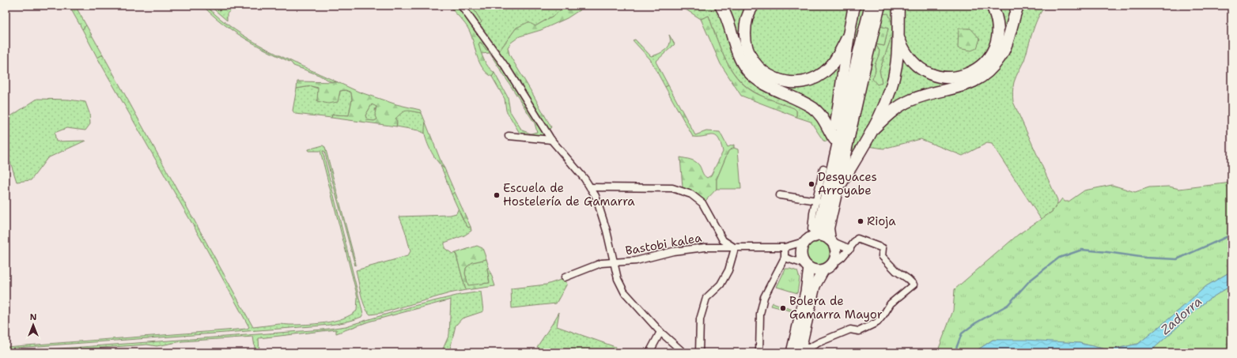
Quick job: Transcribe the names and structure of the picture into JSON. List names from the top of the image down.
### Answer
{
  "streets": {
    "street": ["Bastobi kalea"]
  },
  "water": ["Zadorra"],
  "places": [
    "Desguaces Arroyabe",
    "Escuela de Hostelería de Gamarra",
    "Rioja",
    "Bolera de Gamarra Mayor"
  ],
  "north": "top"
}
